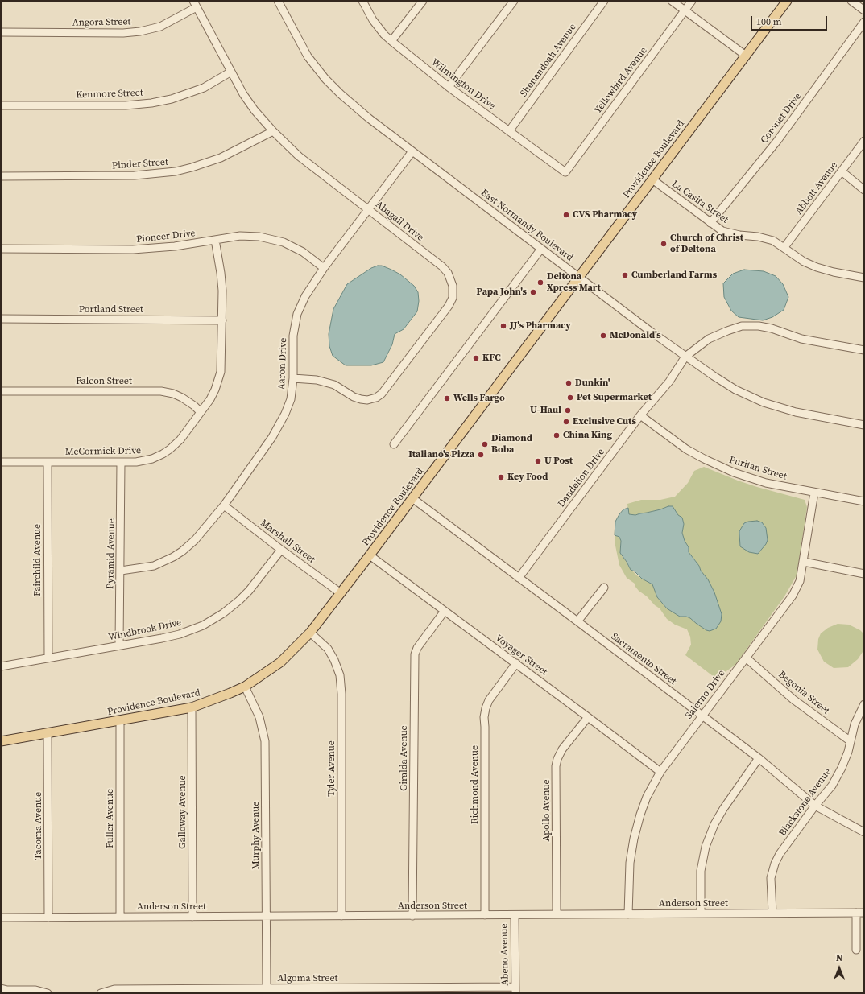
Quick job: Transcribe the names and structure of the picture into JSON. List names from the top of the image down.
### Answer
{
  "streets": {
    "main road": ["Providence Boulevard"],
    "street": [
      "Angora Street",
      "Shenandoah Avenue",
      "Yellowbird Avenue",
      "Wilmington Drive",
      "Kenmore Street",
      "Coronet Drive",
      "Pinder Street",
      "Abbott Avenue",
      "La Casita Street",
      "Abagail Drive",
      "East Normandy Boulevard",
      "Pioneer Drive",
      "Portland Street",
      "Aaron Drive",
      "Falcon Street",
      "McCormick Drive",
      "Puritan Street",
      "Dandelion Drive",
      "Marshall Street",
      "Pyramid Avenue",
      "Fairchild Avenue",
      "Windbrook Drive",
      "Voyager Street",
      "Sacramento Street",
      "Begonia Street",
      "Salerno Drive",
      "Giralda Avenue",
      "Tyler Avenue",
      "Richmond Avenue",
      "Blackstone Avenue",
      "Apollo Avenue",
      "Galloway Avenue",
      "Fuller Avenue",
      "Tacoma Avenue",
      "Murphy Avenue",
      "Anderson Street",
      "Abeno Avenue",
      "Algoma Street"
    ]
  },
  "crossings": [
    ["Angora Street", "Abagail Drive"],
    ["Shenandoah Avenue", "Wilmington Drive"],
    ["Yellowbird Avenue", "Wilmington Drive"],
    ["Kenmore Street", "Abagail Drive"],
    ["Coronet Drive", "La Casita Street"],
    ["Providence Boulevard", "La Casita Street"],
    ["Providence Boulevard", "East Normandy Boulevard"],
    ["Providence Boulevard", "Marshall Street"],
    ["Providence Boulevard", "Voyager Street"],
    ["Providence Boulevard", "Sacramento Street"],
    ["Providence Boulevard", "Tyler Avenue"],
    ["Providence Boulevard", "Galloway Avenue"],
    ["Providence Boulevard", "Fuller Avenue"],
    ["Providence Boulevard", "Tacoma Avenue"],
    ["Providence Boulevard", "Murphy Avenue"],
    ["Pinder Street", "Abagail Drive"],
    ["Abbott Avenue", "La Casita Street"],
    ["Abagail Drive", "Aaron Drive"],
    ["East Normandy Boulevard", "Aaron Drive"],
    ["East Normandy Boulevard", "Dandelion Drive"],
    ["Pioneer Drive", "Aaron Drive"],
    ["Pioneer Drive", "McCormick Drive"],
    ["Portland Street", "McCormick Drive"],
    ["Aaron Drive", "Marshall Street"],
    ["Aaron Drive", "Pyramid Avenue"],
    ["Falcon Street", "McCormick Drive"],
    ["McCormick Drive", "Pyramid Avenue"],
    ["McCormick Drive", "Fairchild Avenue"],
    ["Puritan Street", "Dandelion Drive"],
    ["Puritan Street", "Salerno Drive"],
    ["Dandelion Drive", "Sacramento Street"],
    ["Marshall Street", "Windbrook Drive"],
    ["Pyramid Avenue", "Windbrook Drive"],
    ["Fairchild Avenue", "Windbrook Drive"],
    ["Voyager Street", "Salerno Drive"],
    ["Voyager Street", "Giralda Avenue"],
    ["Voyager Street", "Richmond Avenue"],
    ["Voyager Street", "Apollo Avenue"],
    ["Sacramento Street", "Salerno Drive"],
    ["Sacramento Street", "Blackstone Avenue"],
    ["Begonia Street", "Salerno Drive"],
    ["Begonia Street", "Blackstone Avenue"],
    ["Salerno Drive", "Anderson Street"],
    ["Giralda Avenue", "Anderson Street"],
    ["Tyler Avenue", "Anderson Street"],
    ["Richmond Avenue", "Anderson Street"],
    ["Blackstone Avenue", "Anderson Street"],
    ["Apollo Avenue", "Anderson Street"],
    ["Galloway Avenue", "Anderson Street"],
    ["Fuller Avenue", "Anderson Street"],
    ["Tacoma Avenue", "Anderson Street"],
    ["Murphy Avenue", "Anderson Street"],
    ["Murphy Avenue", "Algoma Street"],
    ["Anderson Street", "Abeno Avenue"],
    ["Abeno Avenue", "Algoma Street"]
  ],
  "places": [
    "CVS Pharmacy",
    "Church of Christ of Deltona",
    "Cumberland Farms",
    "Deltona Xpress Mart",
    "Papa John's",
    "JJ's Pharmacy",
    "McDonald's",
    "KFC",
    "Dunkin'",
    "Pet Supermarket",
    "Wells Fargo",
    "U-Haul",
    "Exclusive Cuts",
    "China King",
    "Diamond Boba",
    "Italiano's Pizza",
    "U Post",
    "Key Food"
  ],
  "scale_bar": "100 m",
  "north": "top"
}
